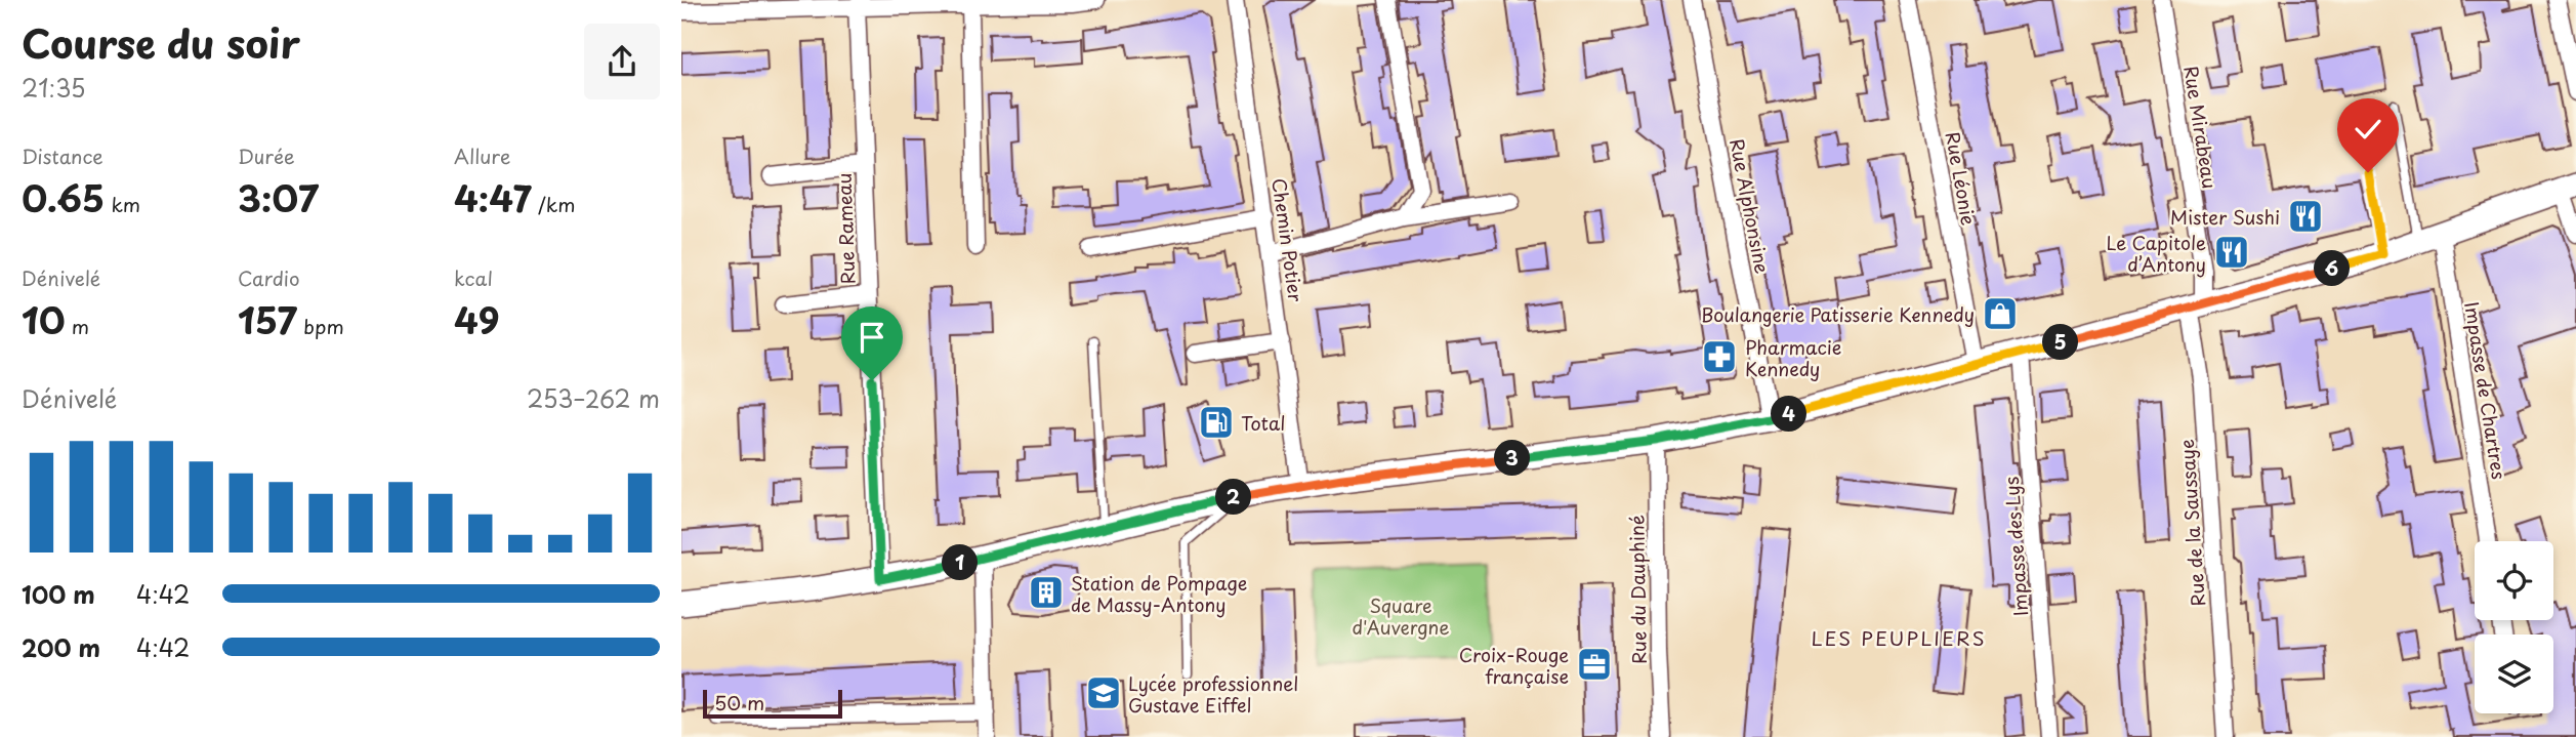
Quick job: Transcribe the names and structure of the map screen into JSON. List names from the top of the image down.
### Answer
{
  "streets": {
    "street": [
      "Rue Mirabeau",
      "Rue Léonie",
      "Rue Alphonsine",
      "Rue Rameau",
      "Chemin Potier",
      "Impasse de Chartres",
      "Rue de la Saussaye",
      "Impasse des Lys",
      "Rue du Dauphiné"
    ]
  },
  "crossings": [
    ["Rue Mirabeau", "Rue de la Saussaye"]
  ],
  "districts": ["LES PEUPLIERS"],
  "parks": ["Square d'Auvergne"],
  "places": {
    "restaurant": ["Mister Sushi", "Le Capitole d’Antony"],
    "shop": ["Boulangerie Patisserie Kennedy"],
    "pharmacy": ["Pharmacie Kennedy"],
    "fuel station": ["Total"],
    "building": ["Station de Pompage de Massy-Antony"],
    "office": ["Croix-Rouge française"],
    "school or university": ["Lycée professionnel Gustave Eiffel"]
  },
  "scale_bar": "50 m",
  "page": {
    "heading": ["Course du soir", "21:35"],
    "stats": [
      ["Distance", "0.65 km"],
      ["Durée", "3:07"],
      ["Allure", "4:47 /km"],
      ["Dénivelé", "10 m"],
      ["Cardio", "157 bpm"],
      ["kcal", "49"]
    ],
    "pins": [
      "6",
      "5",
      "4",
      "3",
      "2",
      "1"
    ],
    "chart": ["Dénivelé", "253–262 m"],
    "list": [
      {
        "name": "100 m",
        "note": "4:42"
      },
      {
        "name": "200 m",
        "note": "4:42"
      }
    ],
    "scale": "50 m"
  }
}
